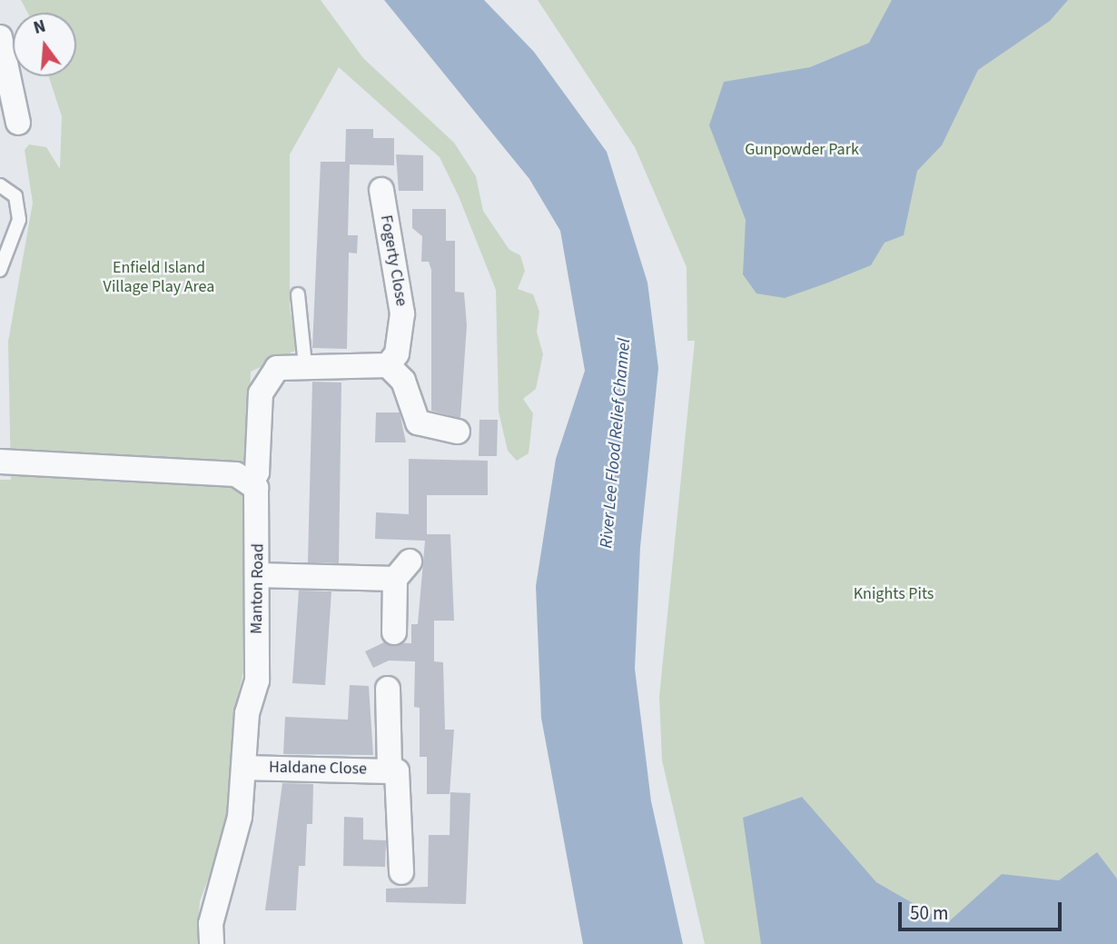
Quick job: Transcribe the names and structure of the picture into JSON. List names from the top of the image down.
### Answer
{
  "streets": {
    "street": ["Fogerty Close", "Manton Road", "Haldane Close"]
  },
  "crossings": [
    ["Manton Road", "Haldane Close"]
  ],
  "water": ["River Lee Flood Relief Channel"],
  "parks": ["Gunpowder Park", "Enfield Island Village Play Area", "Knights Pits"],
  "scale_bar": "50 m",
  "north": "top"
}
